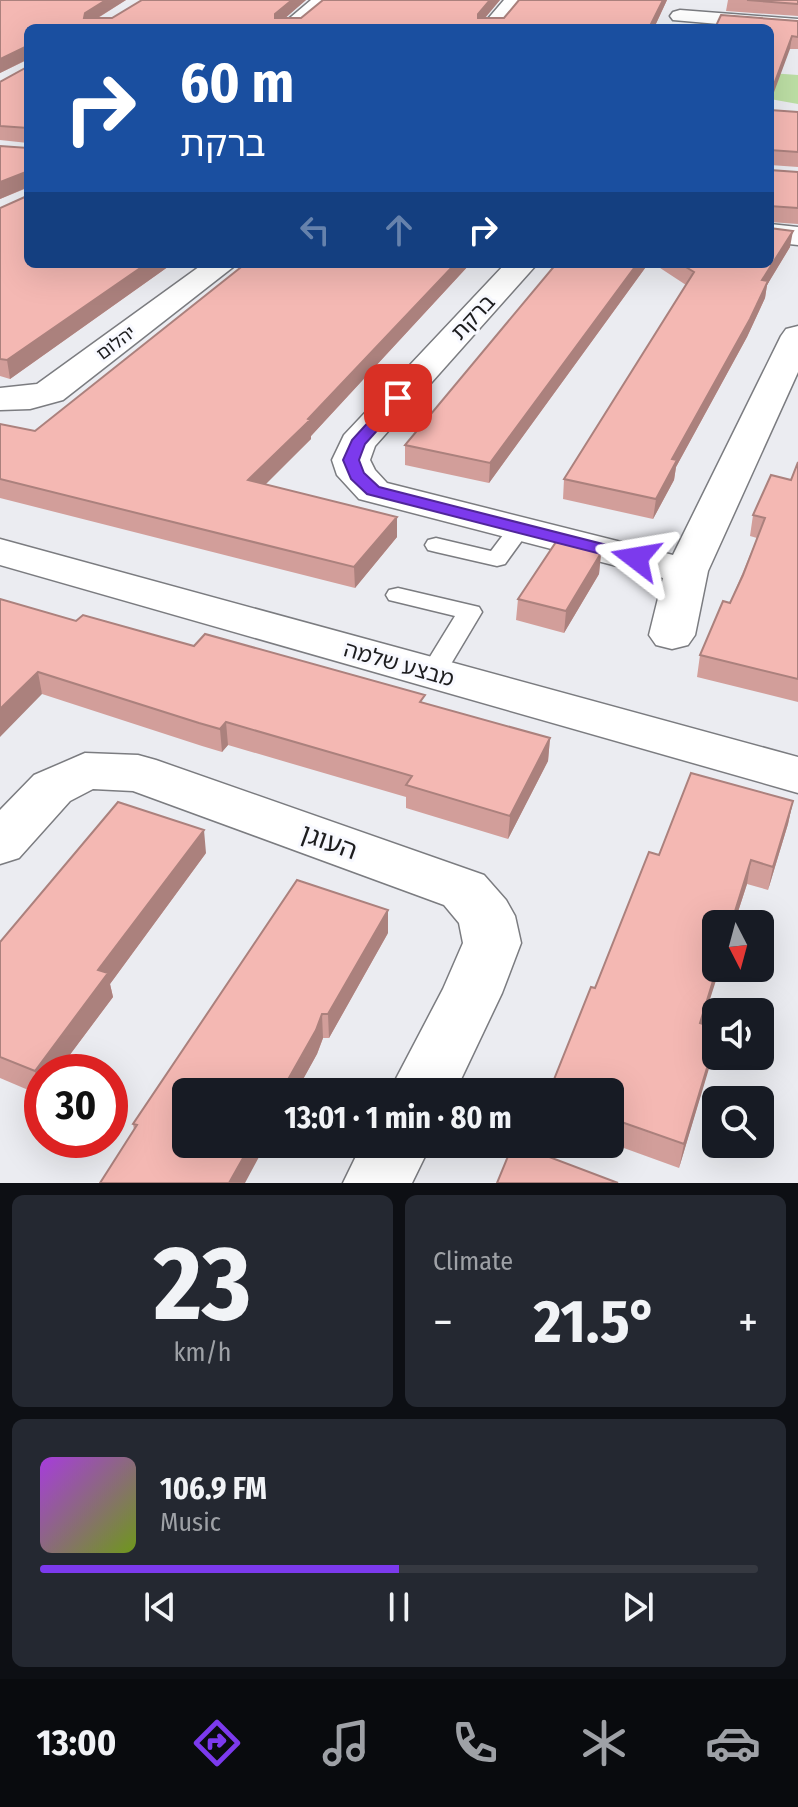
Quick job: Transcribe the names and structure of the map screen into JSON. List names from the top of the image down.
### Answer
{
  "streets": {
    "street": [
      "ברקת",
      "יהלום",
      "מבצע שלמה",
      "העוגן"
    ]
  },
  "north": "bottom",
  "page": {
    "turn": ["60 m", "ברקת"],
    "limit": "30",
    "trip": "13:01 · 1 min · 80 m",
    "tile": [
      ["23", "km/h"],
      "Climate"
    ],
    "heat": ["−", "21.5°", "+"],
    "song": ["106.9 FM", "Music"],
    "tabs": "13:00"
  }
}
